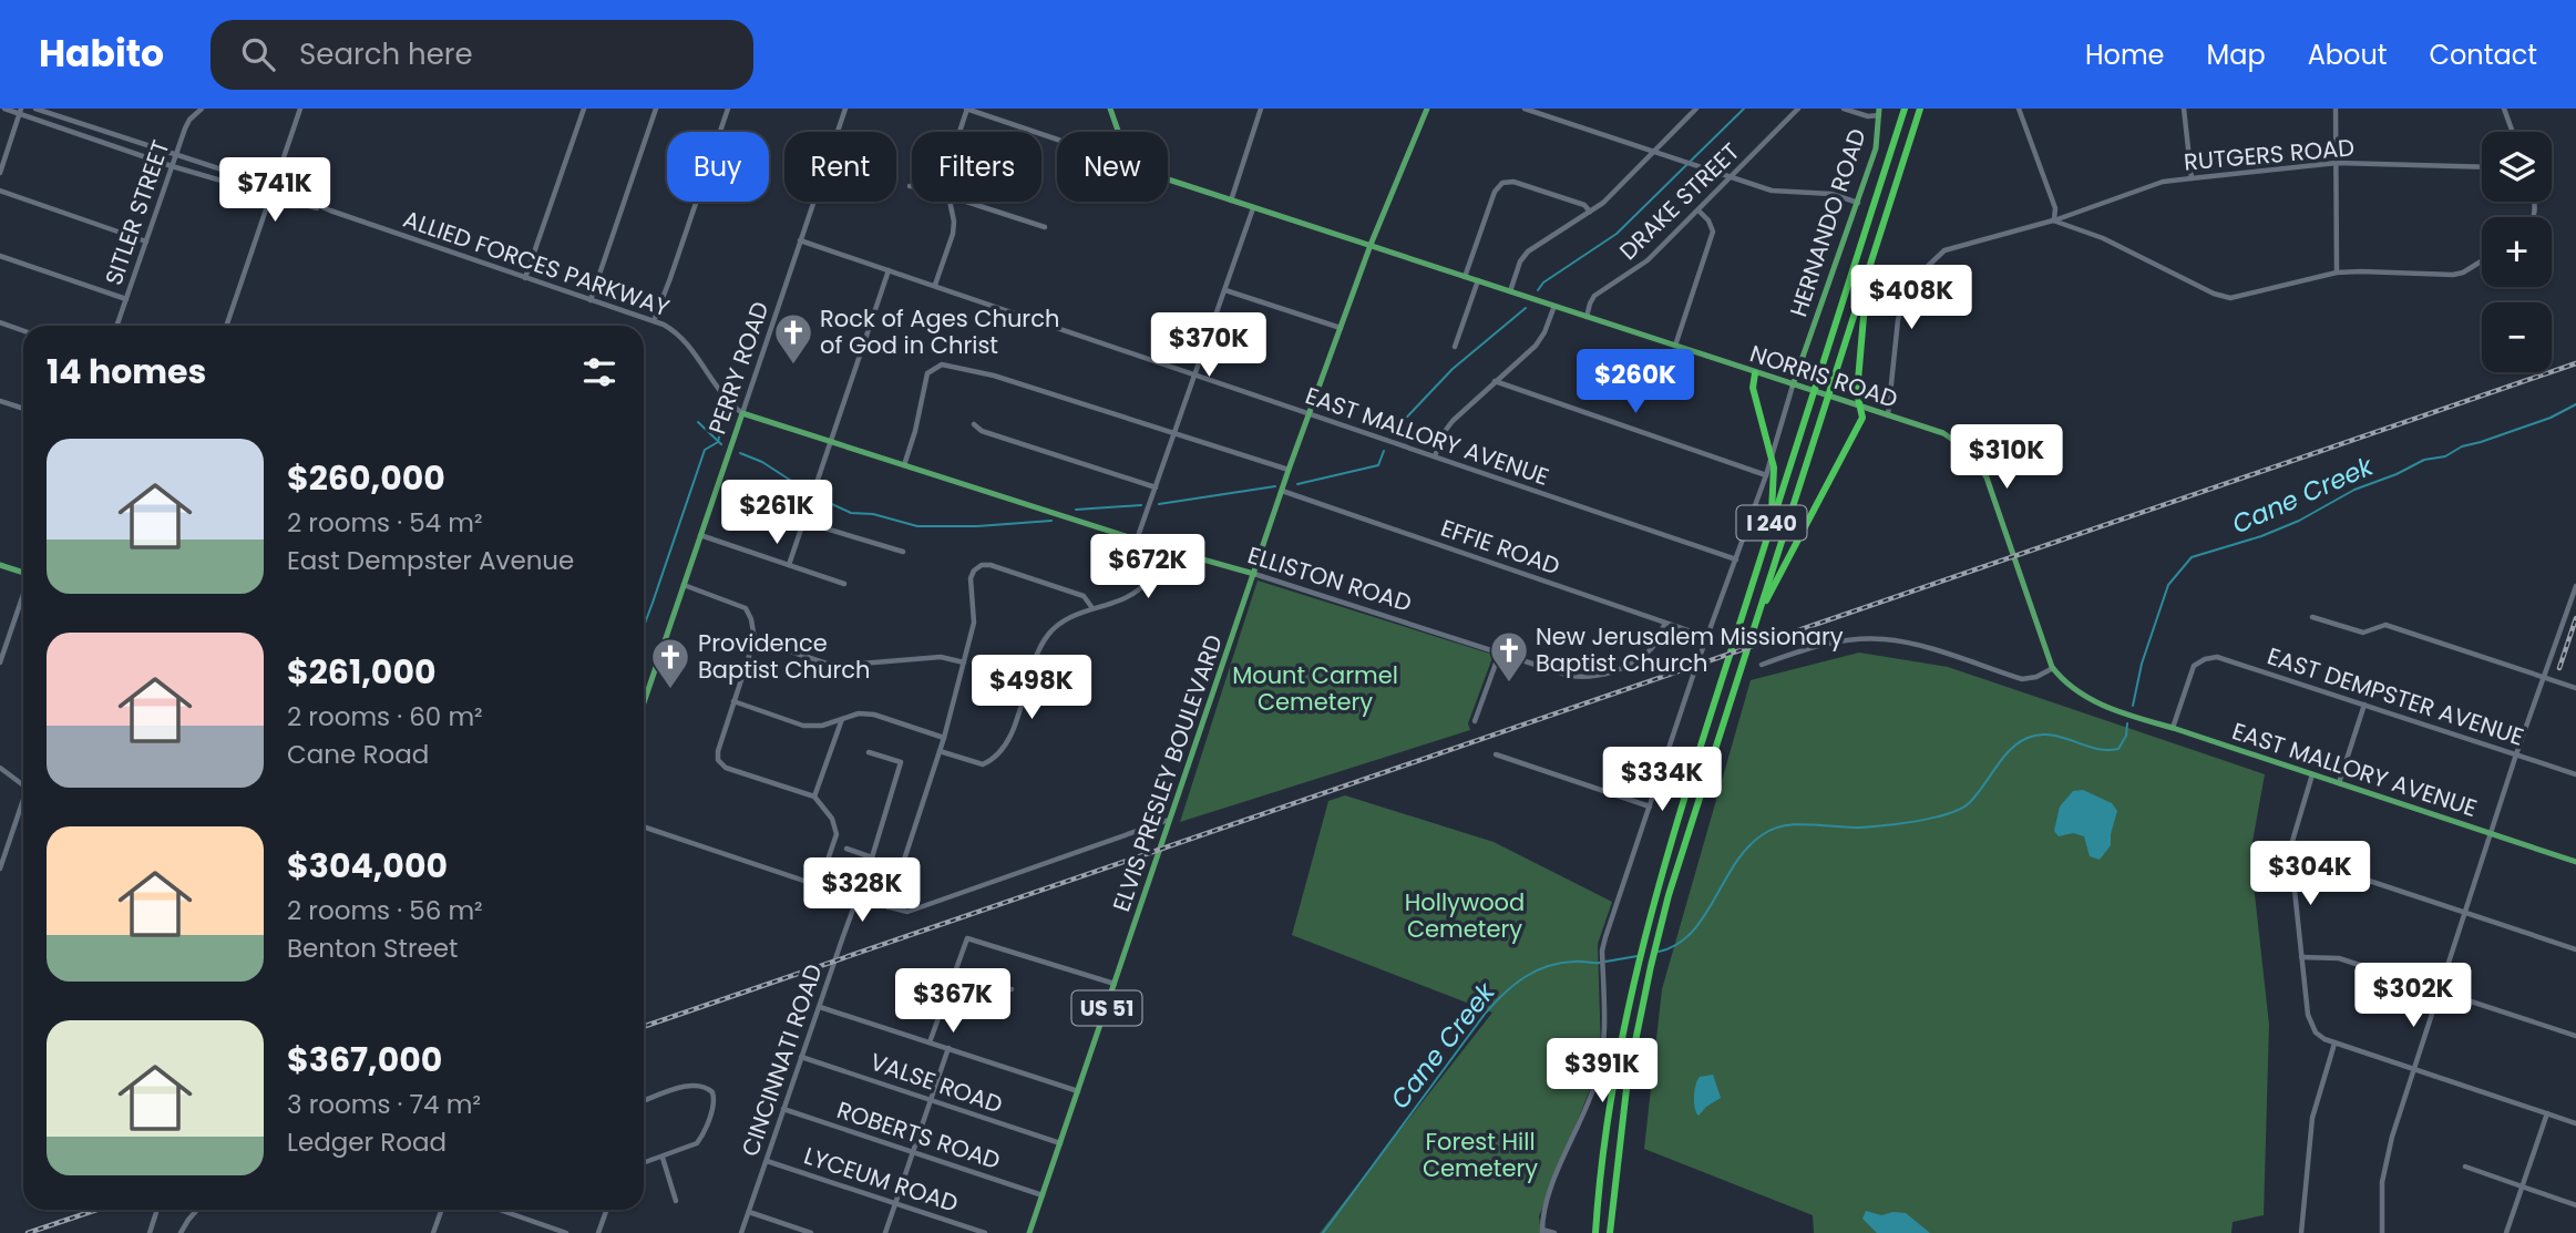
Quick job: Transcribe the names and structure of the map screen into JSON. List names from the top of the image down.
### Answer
{
  "streets": {
    "highway": ["I 240"],
    "main road": [
      "HERNANDO ROAD",
      "PERRY ROAD",
      "NORRIS ROAD",
      "EAST MALLORY AVENUE",
      "ELLISTON ROAD",
      "ELVIS PRESLEY BOULEVARD",
      "US 51"
    ],
    "street": [
      "RUTGERS ROAD",
      "DRAKE STREET",
      "SITLER STREET",
      "ALLIED FORCES PARKWAY",
      "EFFIE ROAD",
      "EAST DEMPSTER AVENUE",
      "CINCINNATI ROAD",
      "VALSE ROAD",
      "ROBERTS ROAD",
      "LYCEUM ROAD"
    ]
  },
  "crossings": [
    ["RUTGERS ROAD", "NORRIS ROAD"],
    ["DRAKE STREET", "NORRIS ROAD"],
    ["SITLER STREET", "ALLIED FORCES PARKWAY"],
    ["HERNANDO ROAD", "NORRIS ROAD"],
    ["HERNANDO ROAD", "EAST MALLORY AVENUE"],
    ["HERNANDO ROAD", "EFFIE ROAD"],
    ["ALLIED FORCES PARKWAY", "PERRY ROAD"],
    ["ALLIED FORCES PARKWAY", "ELLISTON ROAD"],
    ["PERRY ROAD", "EAST MALLORY AVENUE"],
    ["PERRY ROAD", "ELLISTON ROAD"],
    ["NORRIS ROAD", "EAST MALLORY AVENUE"],
    ["NORRIS ROAD", "ELVIS PRESLEY BOULEVARD"],
    ["EAST MALLORY AVENUE", "EAST DEMPSTER AVENUE"],
    ["EAST MALLORY AVENUE", "ELVIS PRESLEY BOULEVARD"],
    ["EFFIE ROAD", "ELLISTON ROAD"],
    ["EFFIE ROAD", "ELVIS PRESLEY BOULEVARD"],
    ["ELLISTON ROAD", "ELVIS PRESLEY BOULEVARD"],
    ["ELVIS PRESLEY BOULEVARD", "VALSE ROAD"],
    ["ELVIS PRESLEY BOULEVARD", "ROBERTS ROAD"],
    ["CINCINNATI ROAD", "VALSE ROAD"],
    ["CINCINNATI ROAD", "ROBERTS ROAD"],
    ["CINCINNATI ROAD", "LYCEUM ROAD"]
  ],
  "water": ["Cane Creek"],
  "parks": ["Mount Carmel Cemetery", "Hollywood Cemetery", "Forest Hill Cemetery"],
  "places": {
    "church": ["Rock of Ages Church of God in Christ", "New Jerusalem Missionary Baptist Church", "Providence Baptist Church"]
  },
  "page": {
    "header": "Habito",
    "search": "Search here",
    "nav": [
      "Home",
      "Map",
      "About",
      "Contact"
    ],
    "map_buttons": ["+", "−"],
    "chip": [
      "Buy",
      "Rent",
      "Filters",
      "New"
    ],
    "price": [
      "$741K",
      "$408K",
      "$370K",
      "$260K",
      "$310K",
      "$261K",
      "$672K",
      "$498K",
      "$334K",
      "$304K",
      "$328K",
      "$302K",
      "$367K",
      "$391K"
    ],
    "heading": "14 homes",
    "list": [
      {
        "name": "$260,000",
        "note": "2 rooms · 54 m² · East Dempster Avenue"
      },
      {
        "name": "$261,000",
        "note": "2 rooms · 60 m² · Cane Road"
      },
      {
        "name": "$304,000",
        "note": "2 rooms · 56 m² · Benton Street"
      },
      {
        "name": "$367,000",
        "note": "3 rooms · 74 m² · Ledger Road"
      }
    ]
  }
}
